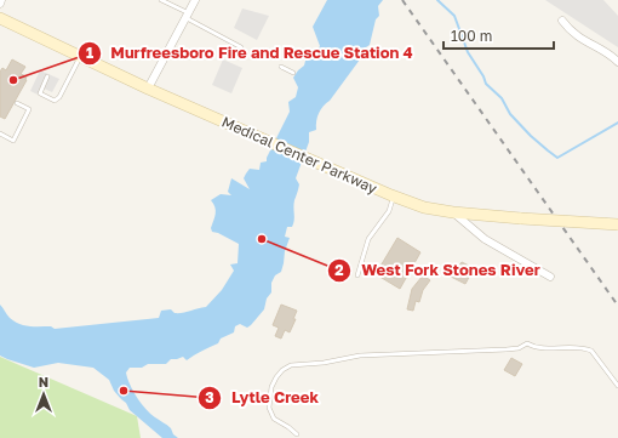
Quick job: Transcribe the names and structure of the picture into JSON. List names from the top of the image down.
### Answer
{
  "streets": {
    "main road": ["Medical Center Parkway"]
  },
  "places": ["Murfreesboro Fire and Rescue Station 4", "West Fork Stones River", "Lytle Creek"],
  "scale_bar": "100 m",
  "north": "top"
}
